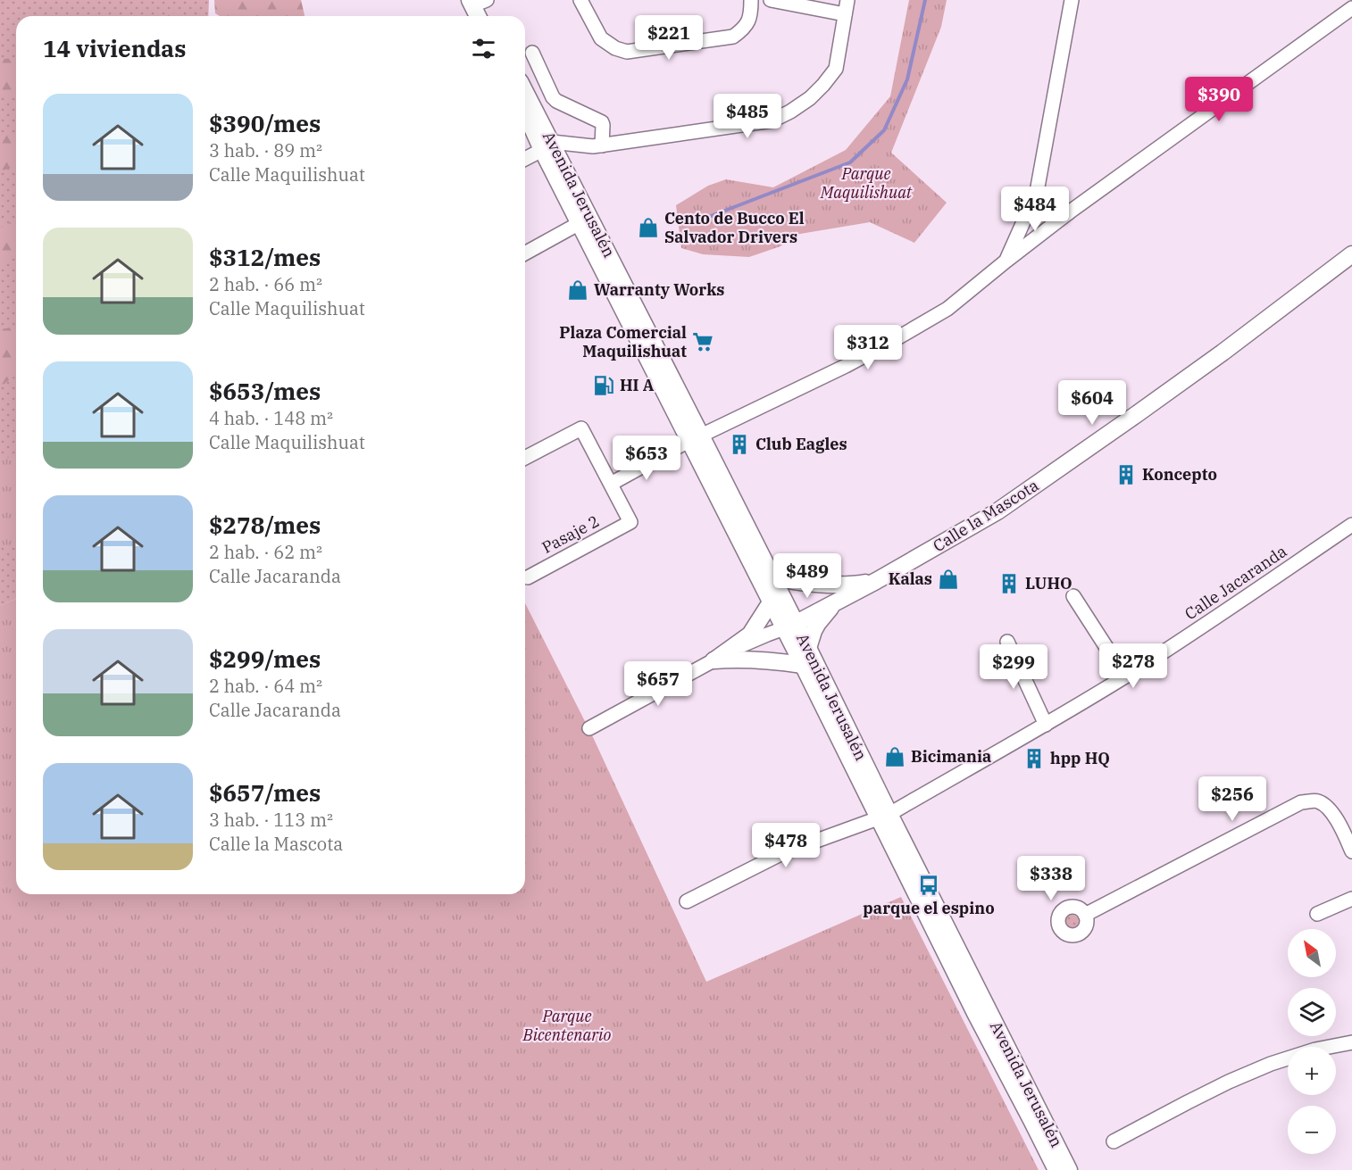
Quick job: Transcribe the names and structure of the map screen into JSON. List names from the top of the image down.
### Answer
{
  "streets": {
    "main road": ["Avenida Jerusalén", "Calle la Mascota"],
    "street": ["Pasaje 2", "Calle Jacaranda"]
  },
  "crossings": [
    ["Avenida Jerusalén", "Calle la Mascota"],
    ["Avenida Jerusalén", "Calle Jacaranda"]
  ],
  "parks": ["Parque Maquilishuat", "Parque Bicentenario"],
  "places": {
    "shop": [
      "Cento de Bucco El Salvador Drivers",
      "Warranty Works",
      "Kalas",
      "Bicimania"
    ],
    "supermarket": ["Plaza Comercial Maquilishuat"],
    "fuel station": ["HI A"],
    "building": [
      "Club Eagles",
      "Koncepto",
      "LUHO",
      "hpp HQ"
    ],
    "bus stop": ["parque el espino"]
  },
  "north": "top left",
  "page": {
    "price": [
      "$221",
      "$390",
      "$485",
      "$484",
      "$312",
      "$604",
      "$653",
      "$489",
      "$278",
      "$299",
      "$657",
      "$256",
      "$478",
      "$338"
    ],
    "heading": "14 viviendas",
    "list": [
      {
        "name": "$390/mes",
        "note": "3 hab. · 89 m² · Calle Maquilishuat"
      },
      {
        "name": "$312/mes",
        "note": "2 hab. · 66 m² · Calle Maquilishuat"
      },
      {
        "name": "$653/mes",
        "note": "4 hab. · 148 m² · Calle Maquilishuat"
      },
      {
        "name": "$278/mes",
        "note": "2 hab. · 62 m² · Calle Jacaranda"
      },
      {
        "name": "$299/mes",
        "note": "2 hab. · 64 m² · Calle Jacaranda"
      },
      {
        "name": "$657/mes",
        "note": "3 hab. · 113 m² · Calle la Mascota"
      }
    ],
    "map_buttons": ["+", "−"]
  }
}
